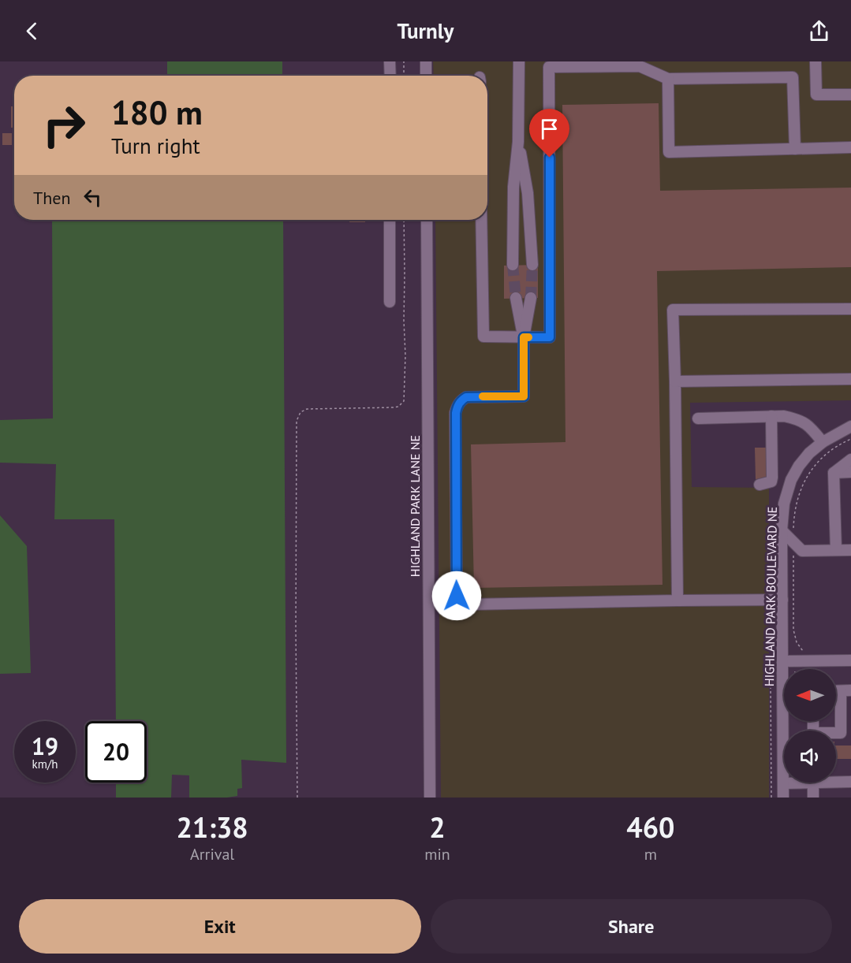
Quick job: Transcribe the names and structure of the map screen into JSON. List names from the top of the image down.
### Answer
{
  "streets": {
    "street": ["HIGHLAND PARK LANE NE", "HIGHLAND PARK BOULEVARD NE"]
  },
  "north": "left",
  "page": {
    "header": "Turnly",
    "turn": ["180 m", "Turn right"],
    "then": "Then",
    "speed": "19 km/h",
    "limit": "20",
    "eta": [
      "21:38",
      "Arrival",
      "2",
      "min",
      "460",
      "m"
    ],
    "buttons": ["Exit", "Share"]
  }
}
